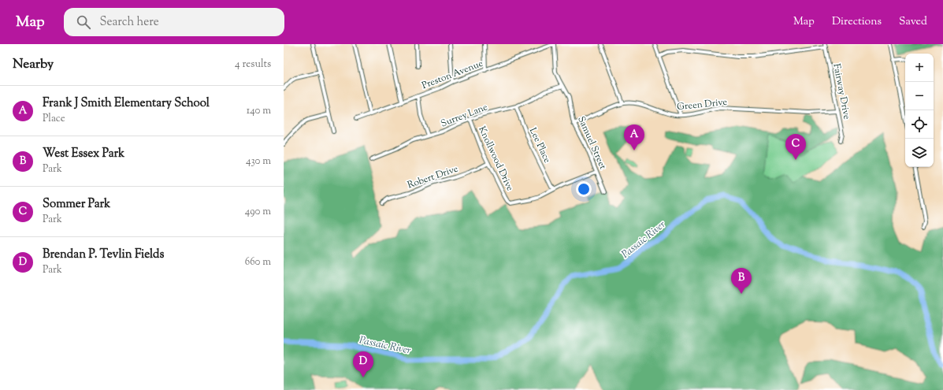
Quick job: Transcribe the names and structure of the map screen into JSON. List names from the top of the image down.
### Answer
{
  "streets": {
    "street": [
      "Preston Avenue",
      "Fairway Drive",
      "Green Drive",
      "Surrey Lane",
      "Samuel Street",
      "Lee Place",
      "Knollwood Drive",
      "Robert Drive"
    ]
  },
  "crossings": [
    ["Preston Avenue", "Samuel Street"],
    ["Fairway Drive", "Green Drive"],
    ["Green Drive", "Samuel Street"],
    ["Surrey Lane", "Samuel Street"],
    ["Surrey Lane", "Lee Place"],
    ["Surrey Lane", "Knollwood Drive"],
    ["Lee Place", "Knollwood Drive"],
    ["Knollwood Drive", "Robert Drive"]
  ],
  "water": ["Passaic River"],
  "page": {
    "header": "Map",
    "search": "Search here",
    "nav": ["Map", "Directions", "Saved"],
    "heading": ["Nearby", "4 results"],
    "map_buttons": ["+", "−"],
    "list": [
      {
        "mark": "A",
        "name": "Frank J Smith Elementary School",
        "note": "Place",
        "value": "140 m"
      },
      {
        "mark": "B",
        "name": "West Essex Park",
        "note": "Park",
        "value": "430 m"
      },
      {
        "mark": "C",
        "name": "Sommer Park",
        "note": "Park",
        "value": "490 m"
      },
      {
        "mark": "D",
        "name": "Brendan P. Tevlin Fields",
        "note": "Park",
        "value": "660 m"
      }
    ],
    "pins": [
      "A",
      "C",
      "B",
      "D"
    ]
  }
}
